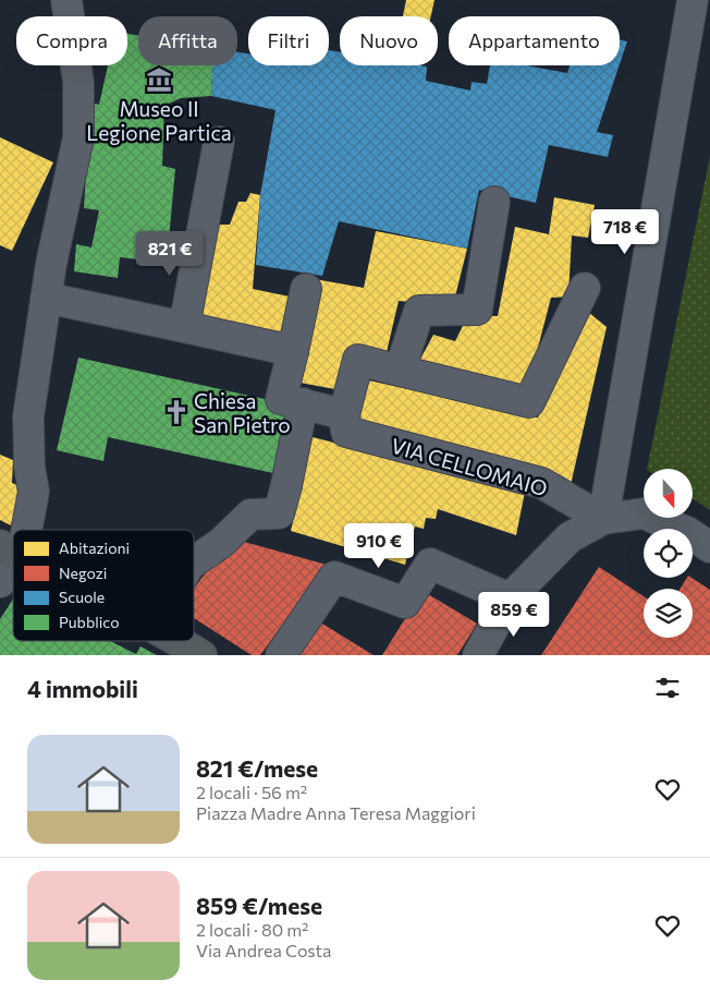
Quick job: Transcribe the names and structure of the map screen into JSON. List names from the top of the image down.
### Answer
{
  "streets": {
    "street": ["VIA CELLOMAIO"]
  },
  "places": {
    "museum": ["Museo II Legione Partica"],
    "church": ["Chiesa San Pietro"]
  },
  "legend": [
    "Abitazioni",
    "Negozi",
    "Scuole",
    "Pubblico"
  ],
  "north": "bottom",
  "page": {
    "chip": [
      "Compra",
      "Affitta",
      "Filtri",
      "Nuovo",
      "Appartamento"
    ],
    "price": [
      "718 €",
      "821 €",
      "910 €",
      "859 €"
    ],
    "heading": "4 immobili",
    "list": [
      {
        "name": "821 €/mese",
        "note": "2 locali · 56 m² · Piazza Madre Anna Teresa Maggiori"
      },
      {
        "name": "859 €/mese",
        "note": "2 locali · 80 m² · Via Andrea Costa"
      }
    ]
  }
}
